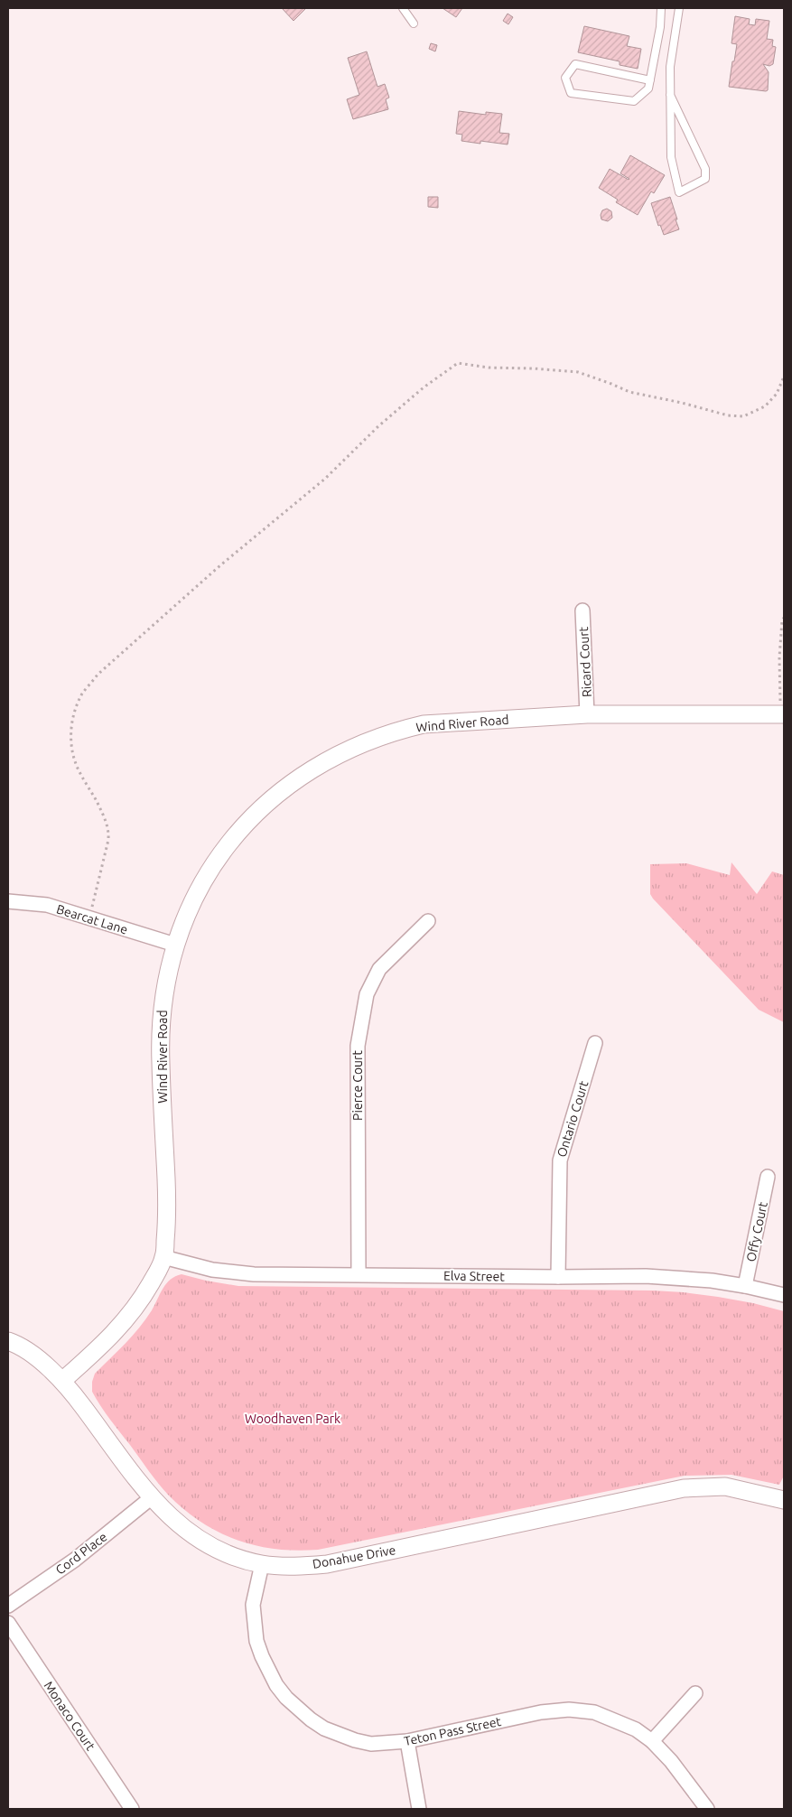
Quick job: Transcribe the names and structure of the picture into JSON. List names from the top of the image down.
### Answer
{
  "streets": {
    "street": [
      "Ricard Court",
      "Wind River Road",
      "Bearcat Lane",
      "Pierce Court",
      "Ontario Court",
      "Offy Court",
      "Elva Street",
      "Cord Place",
      "Donahue Drive",
      "Monaco Court",
      "Teton Pass Street"
    ]
  },
  "crossings": [
    ["Ricard Court", "Wind River Road"],
    ["Wind River Road", "Bearcat Lane"],
    ["Wind River Road", "Elva Street"],
    ["Wind River Road", "Donahue Drive"],
    ["Pierce Court", "Elva Street"],
    ["Ontario Court", "Elva Street"],
    ["Offy Court", "Elva Street"],
    ["Cord Place", "Donahue Drive"],
    ["Donahue Drive", "Teton Pass Street"]
  ],
  "parks": ["Woodhaven Park"]
}
